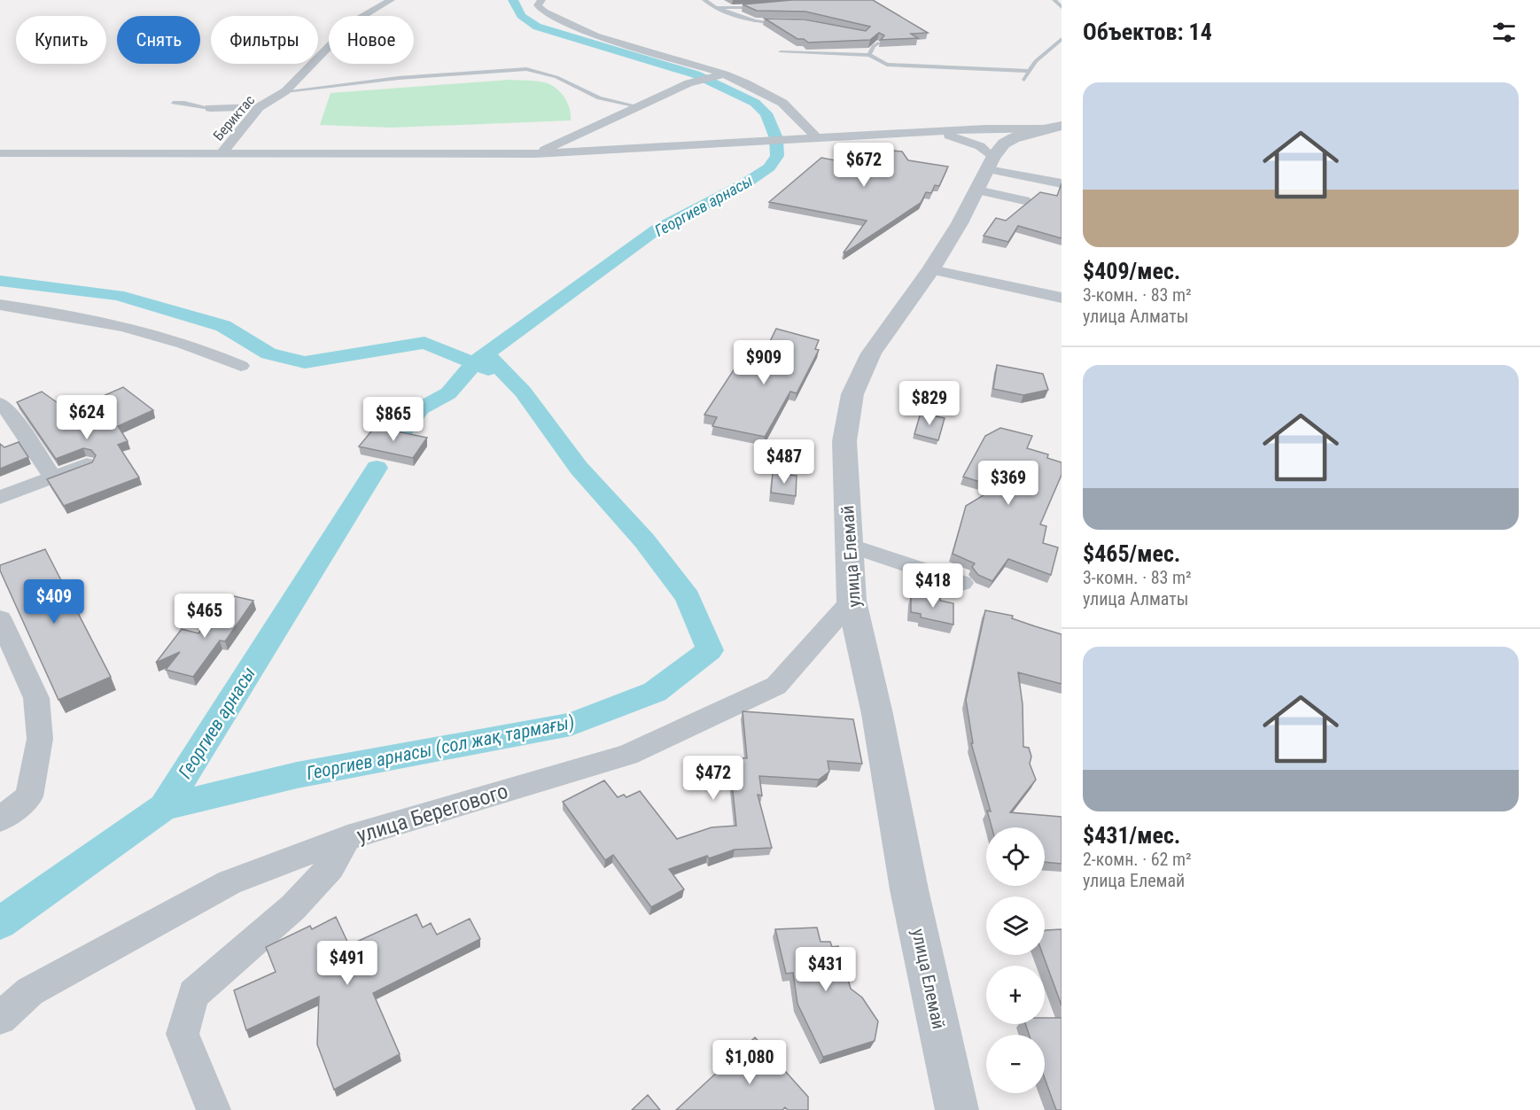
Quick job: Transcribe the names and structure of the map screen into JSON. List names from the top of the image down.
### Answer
{
  "streets": {
    "street": ["Бериктас", "улица Елемай", "улица Берегового"]
  },
  "crossings": [
    ["улица Елемай", "улица Берегового"]
  ],
  "water": ["Георгиев арнасы", "Георгиев арнасы (сол жақ тармағы)"],
  "page": {
    "heading": "Объектов: 14",
    "chip": [
      "Купить",
      "Снять",
      "Фильтры",
      "Новое"
    ],
    "list": [
      {
        "name": "$409/мес.",
        "note": "3-комн. · 83 m² · улица Алматы"
      },
      {
        "name": "$465/мес.",
        "note": "3-комн. · 83 m² · улица Алматы"
      },
      {
        "name": "$431/мес.",
        "note": "2-комн. · 62 m² · улица Елемай"
      }
    ],
    "price": [
      "$672",
      "$909",
      "$829",
      "$624",
      "$865",
      "$487",
      "$369",
      "$418",
      "$409",
      "$465",
      "$472",
      "$491",
      "$431",
      "$1,080"
    ],
    "map_buttons": ["+", "−"]
  }
}
